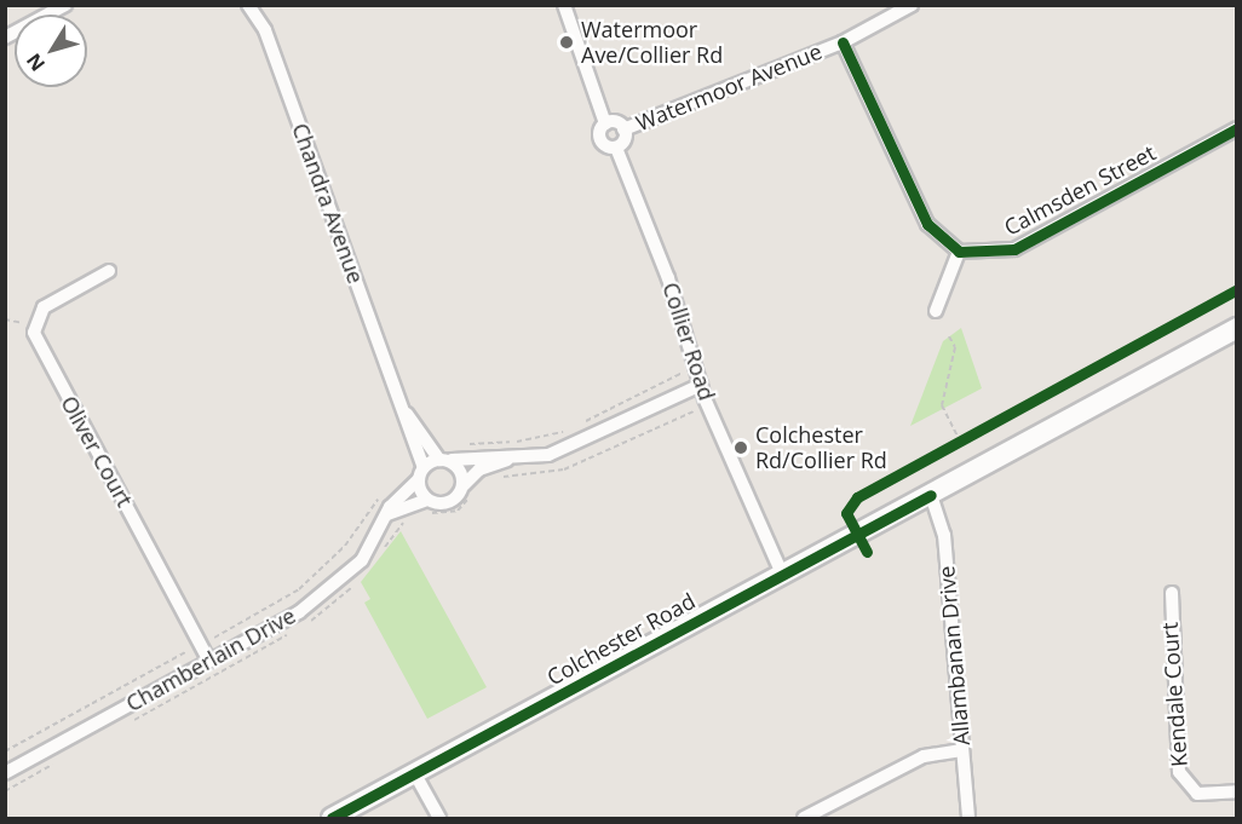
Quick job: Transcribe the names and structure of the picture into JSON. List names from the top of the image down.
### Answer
{
  "streets": {
    "main road": ["Colchester Road"],
    "street": [
      "Watermoor Avenue",
      "Calmsden Street",
      "Chandra Avenue",
      "Collier Road",
      "Oliver Court",
      "Allambanan Drive",
      "Chamberlain Drive",
      "Kendale Court"
    ]
  },
  "crossings": [
    ["Chandra Avenue", "Chamberlain Drive"],
    ["Collier Road", "Colchester Road"],
    ["Oliver Court", "Chamberlain Drive"],
    ["Colchester Road", "Allambanan Drive"]
  ],
  "places": ["Watermoor Ave/Collier Rd", "Colchester Rd/Collier Rd"],
  "north": "bottom left"
}
